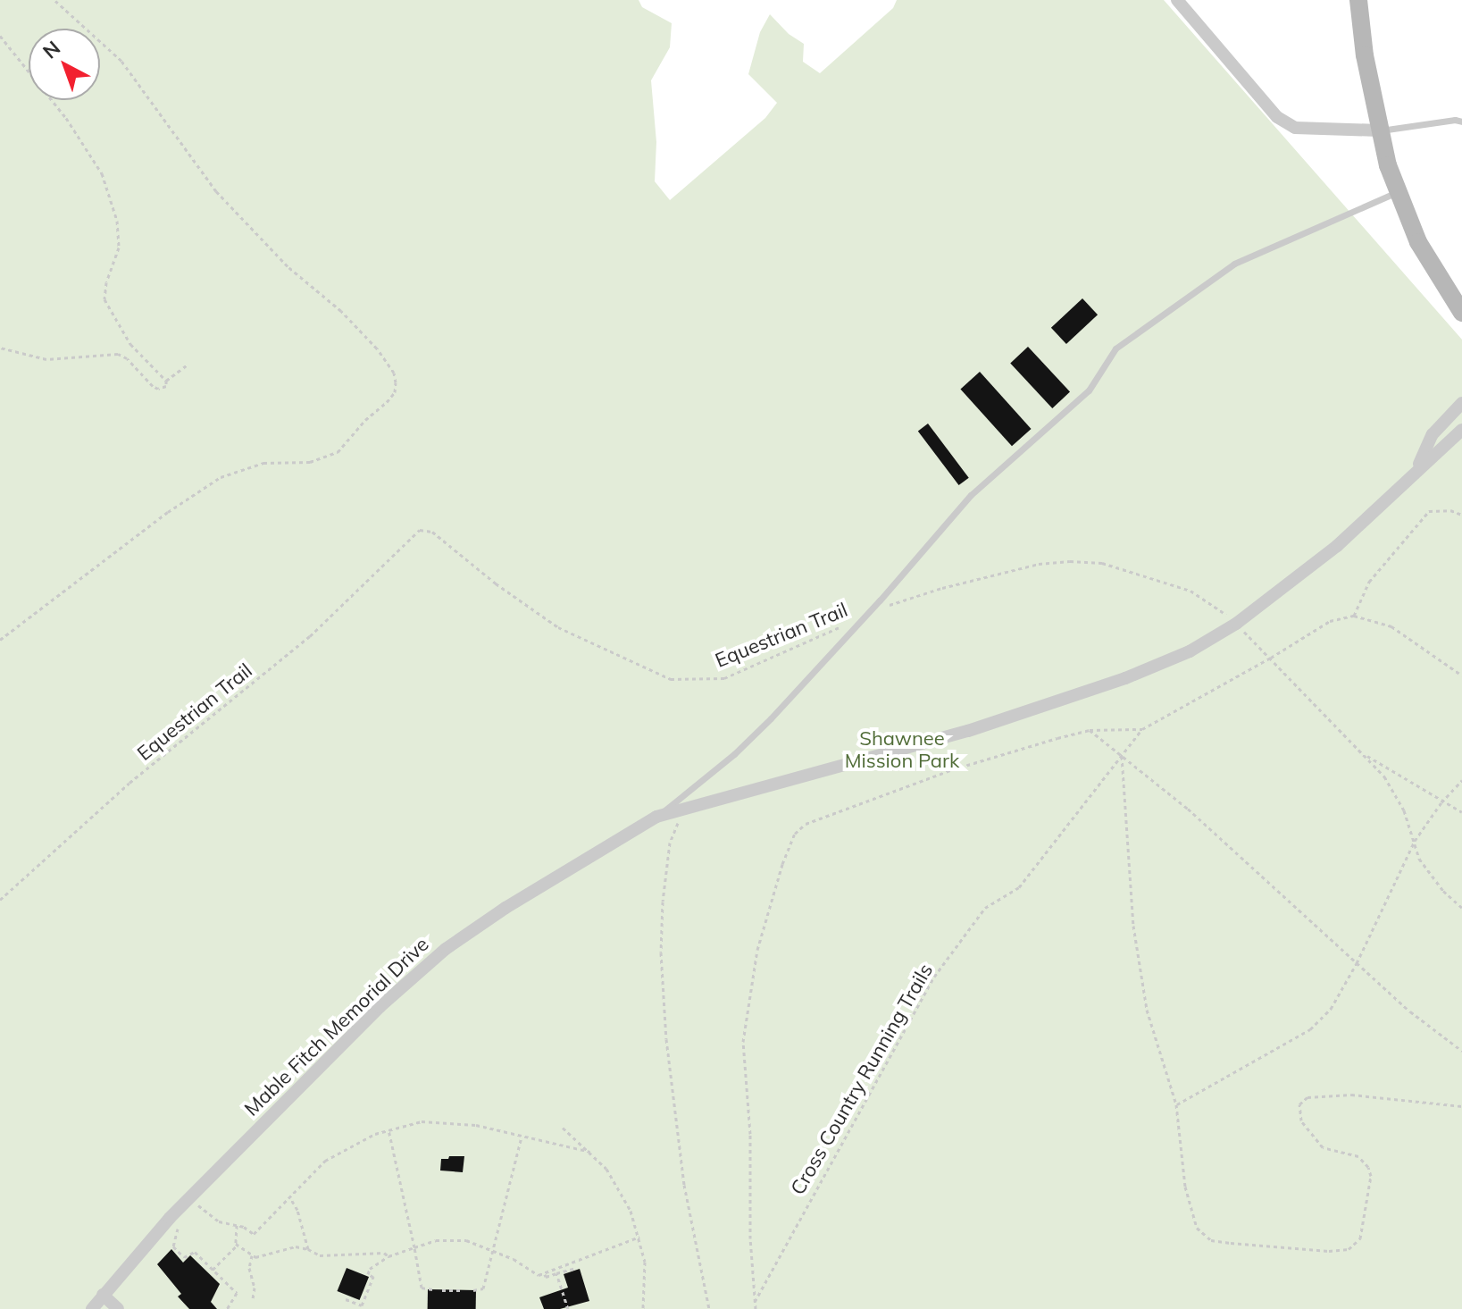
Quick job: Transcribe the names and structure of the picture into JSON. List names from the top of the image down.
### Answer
{
  "streets": {
    "street": ["Mable Fitch Memorial Drive"],
    "path": ["Equestrian Trail", "Cross Country Running Trails"]
  },
  "parks": ["Shawnee Mission Park"],
  "north": "top left"
}
